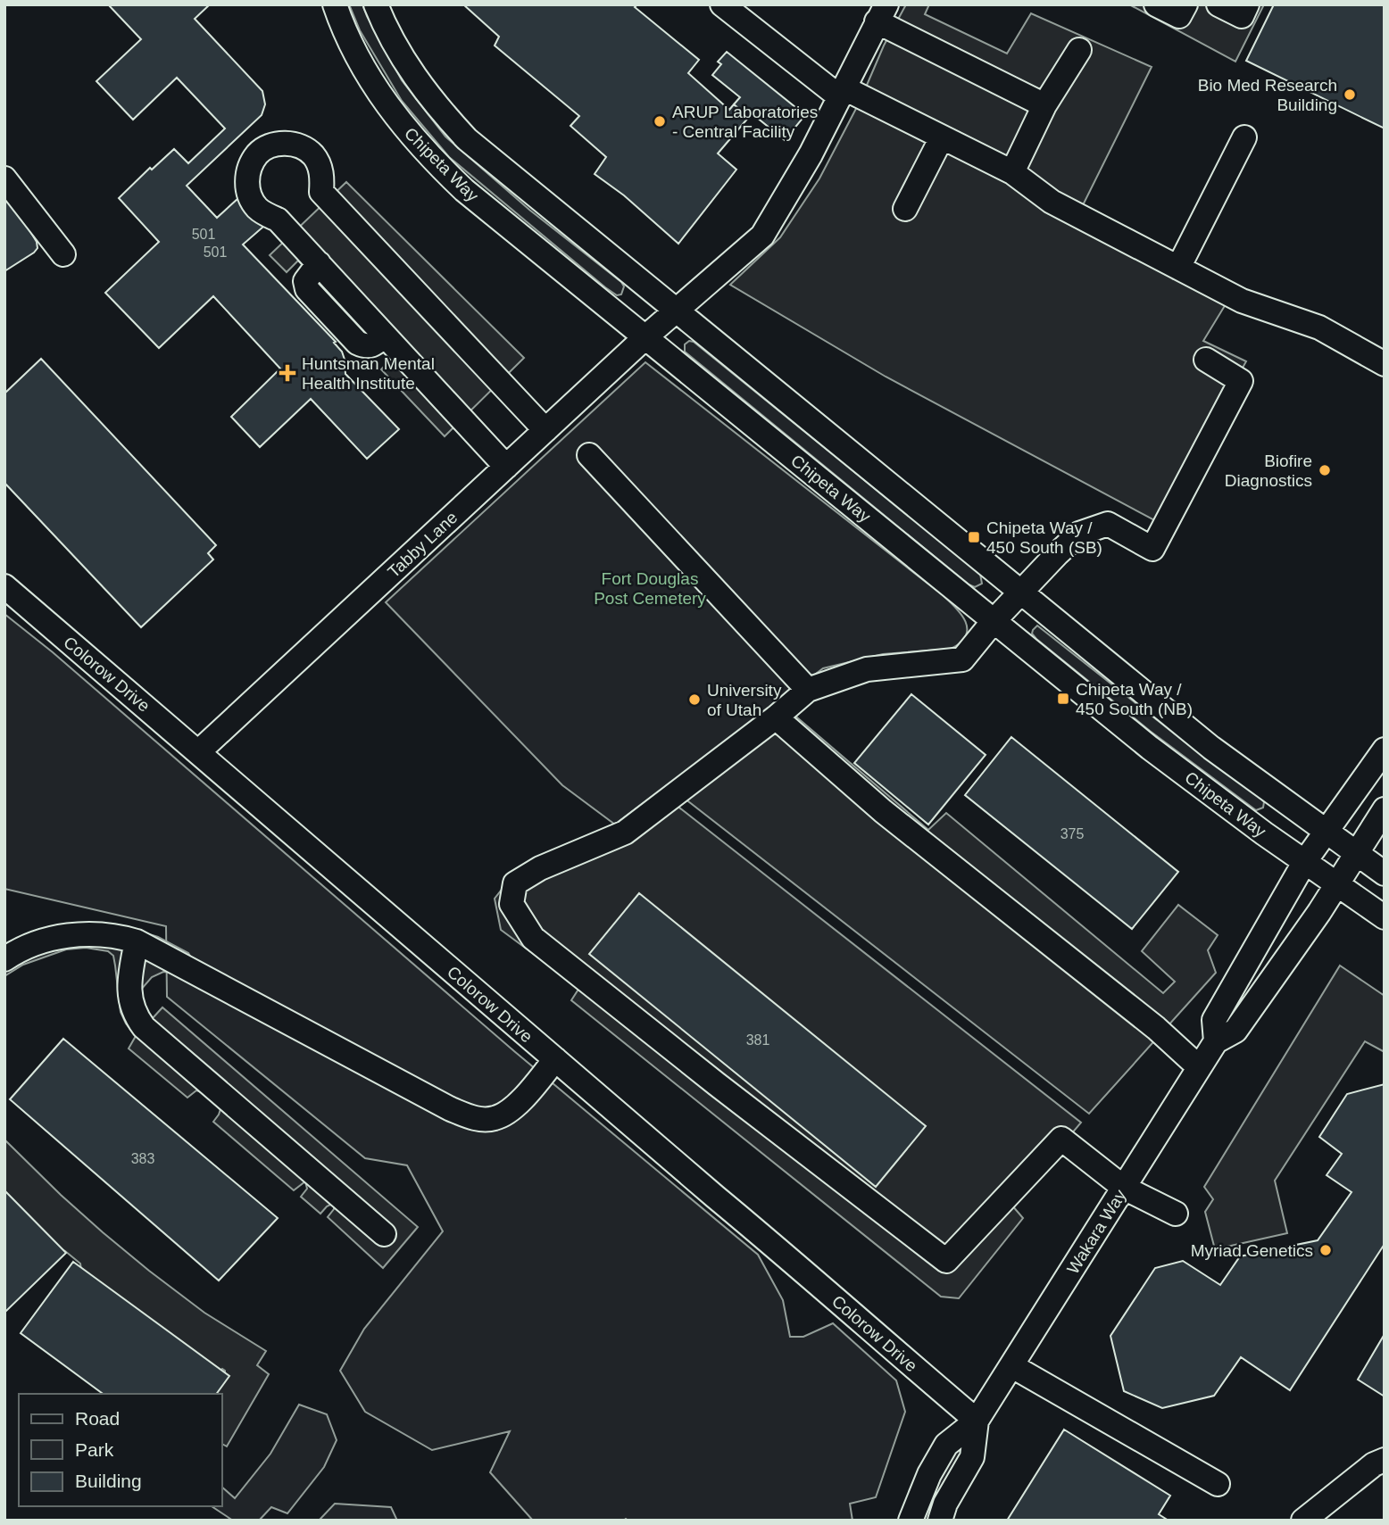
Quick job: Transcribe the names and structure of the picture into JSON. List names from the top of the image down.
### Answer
{
  "streets": {
    "street": [
      "Chipeta Way",
      "Tabby Lane",
      "Colorow Drive",
      "Wakara Way"
    ]
  },
  "crossings": [
    ["Chipeta Way", "Tabby Lane"],
    ["Chipeta Way", "Wakara Way"],
    ["Tabby Lane", "Colorow Drive"],
    ["Colorow Drive", "Wakara Way"]
  ],
  "parks": ["Fort Douglas Post Cemetery"],
  "places": {
    "other": [
      "Bio Med Research Building",
      "ARUP Laboratories - Central Facility",
      "Biofire Diagnostics",
      "University of Utah",
      "Myriad Genetics"
    ],
    "health": ["Huntsman Mental Health Institute"],
    "transit": ["Chipeta Way / 450 South (SB)", "Chipeta Way / 450 South (NB)"]
  },
  "house_numbers": [
    "501",
    "501",
    "375",
    "381",
    "383"
  ],
  "legend": ["Road", "Park", "Building"]
}
